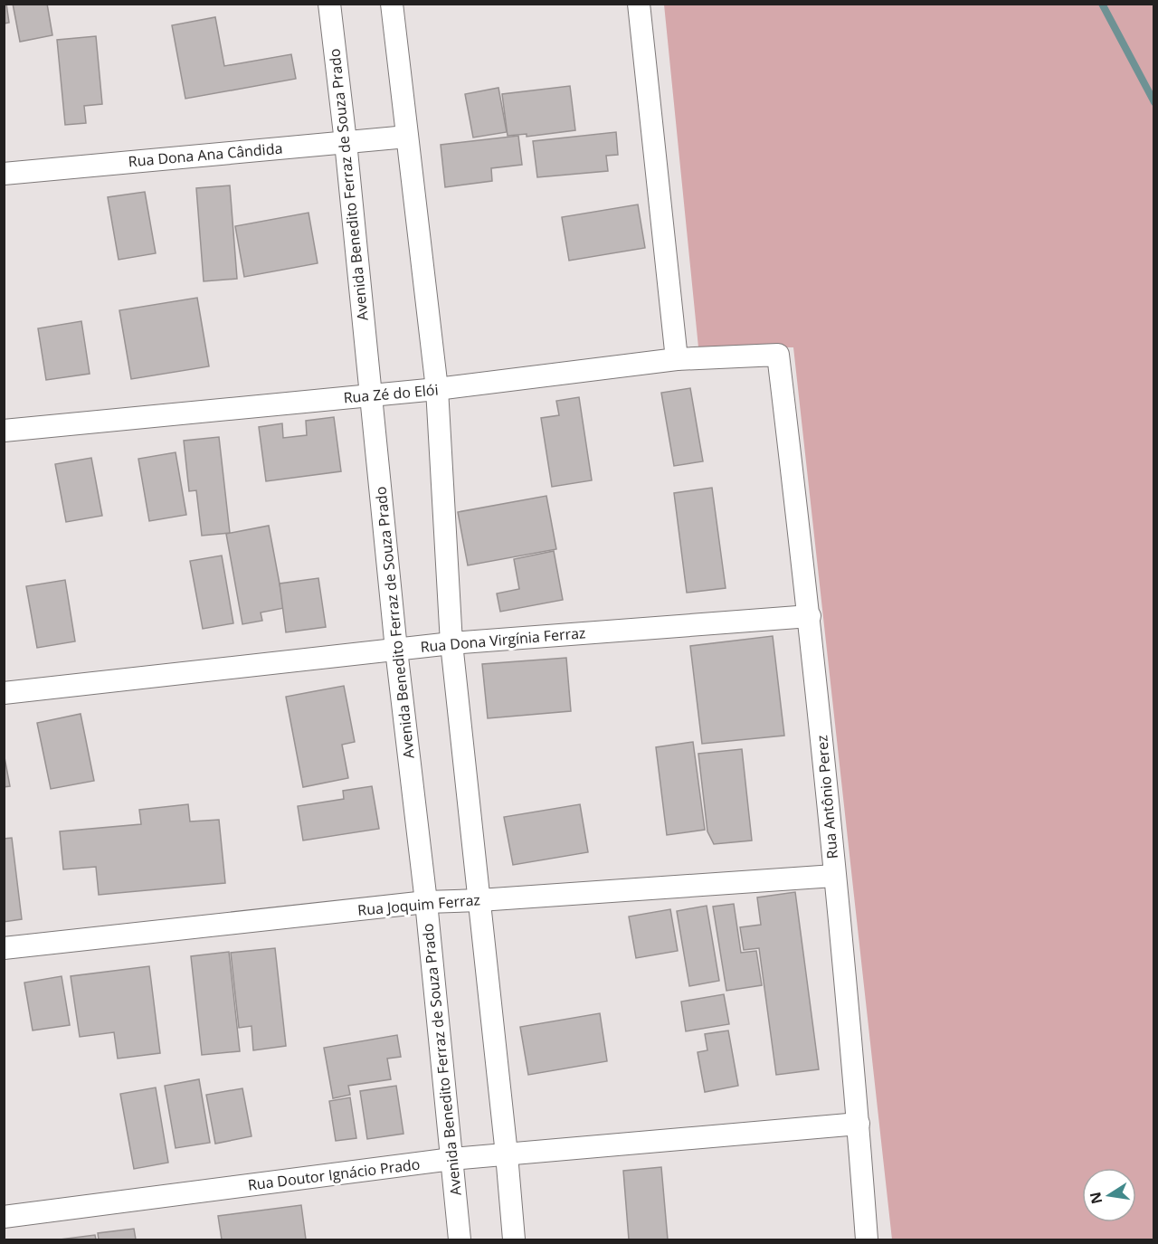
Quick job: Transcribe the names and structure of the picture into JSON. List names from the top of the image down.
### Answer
{
  "streets": {
    "street": [
      "Rua Dona Ana Cândida",
      "Avenida Benedito Ferraz de Souza Prado",
      "Rua Zé do Elói",
      "Rua Dona Virgínia Ferraz",
      "Rua Antônio Perez",
      "Rua Joquim Ferraz",
      "Rua Doutor Ignácio Prado"
    ]
  },
  "crossings": [
    ["Rua Dona Ana Cândida", "Avenida Benedito Ferraz de Souza Prado"],
    ["Avenida Benedito Ferraz de Souza Prado", "Rua Zé do Elói"],
    ["Avenida Benedito Ferraz de Souza Prado", "Rua Dona Virgínia Ferraz"],
    ["Avenida Benedito Ferraz de Souza Prado", "Rua Joquim Ferraz"],
    ["Avenida Benedito Ferraz de Souza Prado", "Rua Doutor Ignácio Prado"],
    ["Rua Zé do Elói", "Rua Antônio Perez"],
    ["Rua Dona Virgínia Ferraz", "Rua Antônio Perez"],
    ["Rua Antônio Perez", "Rua Joquim Ferraz"],
    ["Rua Antônio Perez", "Rua Doutor Ignácio Prado"]
  ],
  "north": "left"
}
